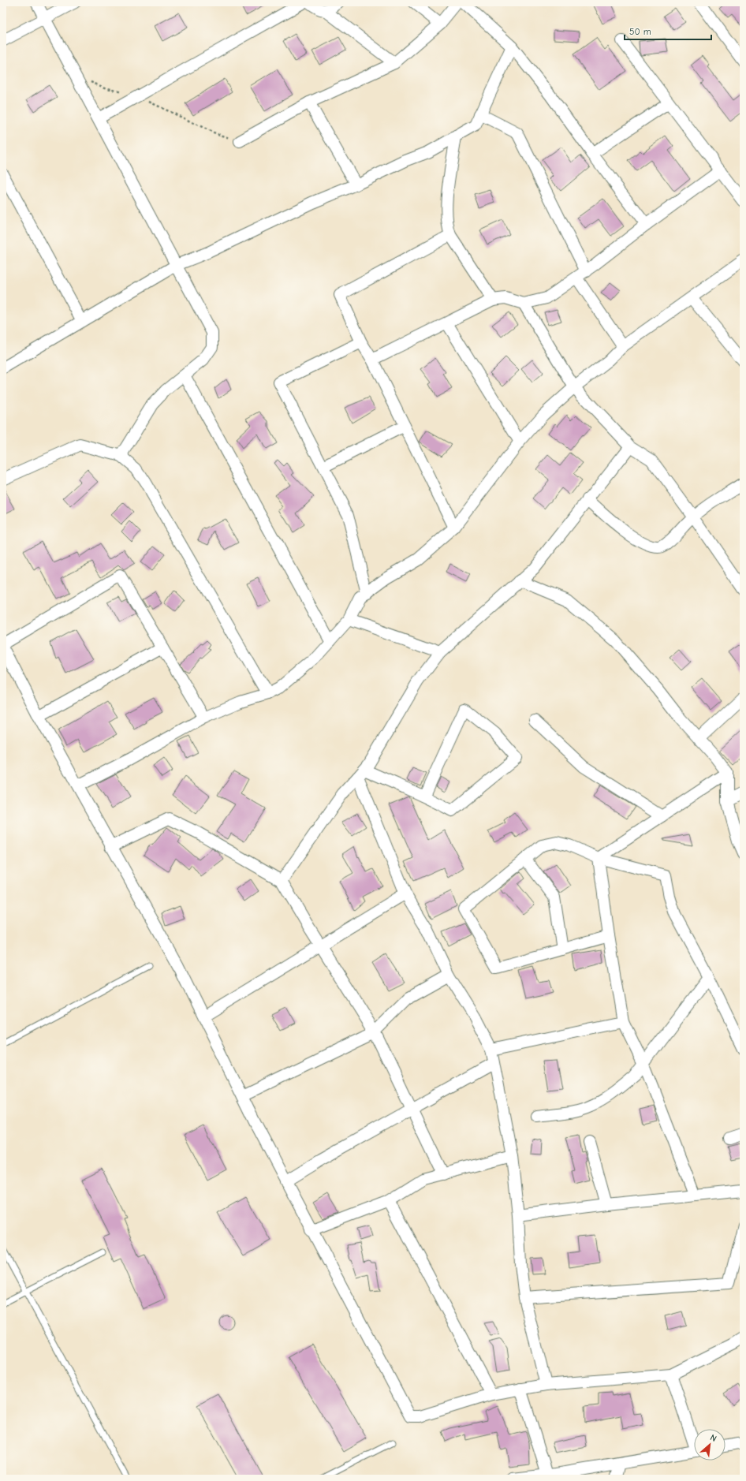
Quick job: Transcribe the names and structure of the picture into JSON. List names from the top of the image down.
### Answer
{
  "scale_bar": "50 m",
  "north": "top right"
}
